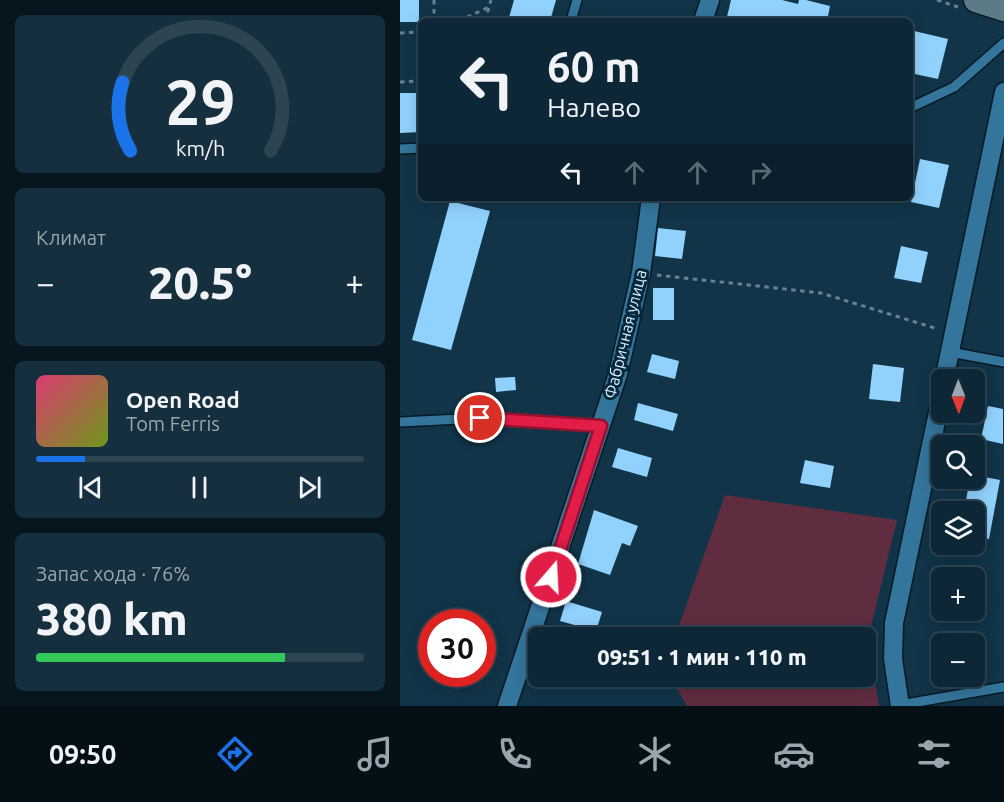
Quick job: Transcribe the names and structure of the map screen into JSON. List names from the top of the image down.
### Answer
{
  "streets": {
    "street": ["Фабричная улица"]
  },
  "north": "bottom",
  "page": {
    "turn": ["60 m", "Налево"],
    "tile": [
      "Климат",
      ["Запас хода · 76%", "380 km"]
    ],
    "heat": ["−", "20.5°", "+"],
    "map_buttons": ["+", "−"],
    "song": ["Open Road", "Tom Ferris"],
    "limit": "30",
    "trip": "09:51 · 1 мин · 110 m",
    "tabs": "09:50",
    "gauge": ["29", "km/h"]
  }
}
